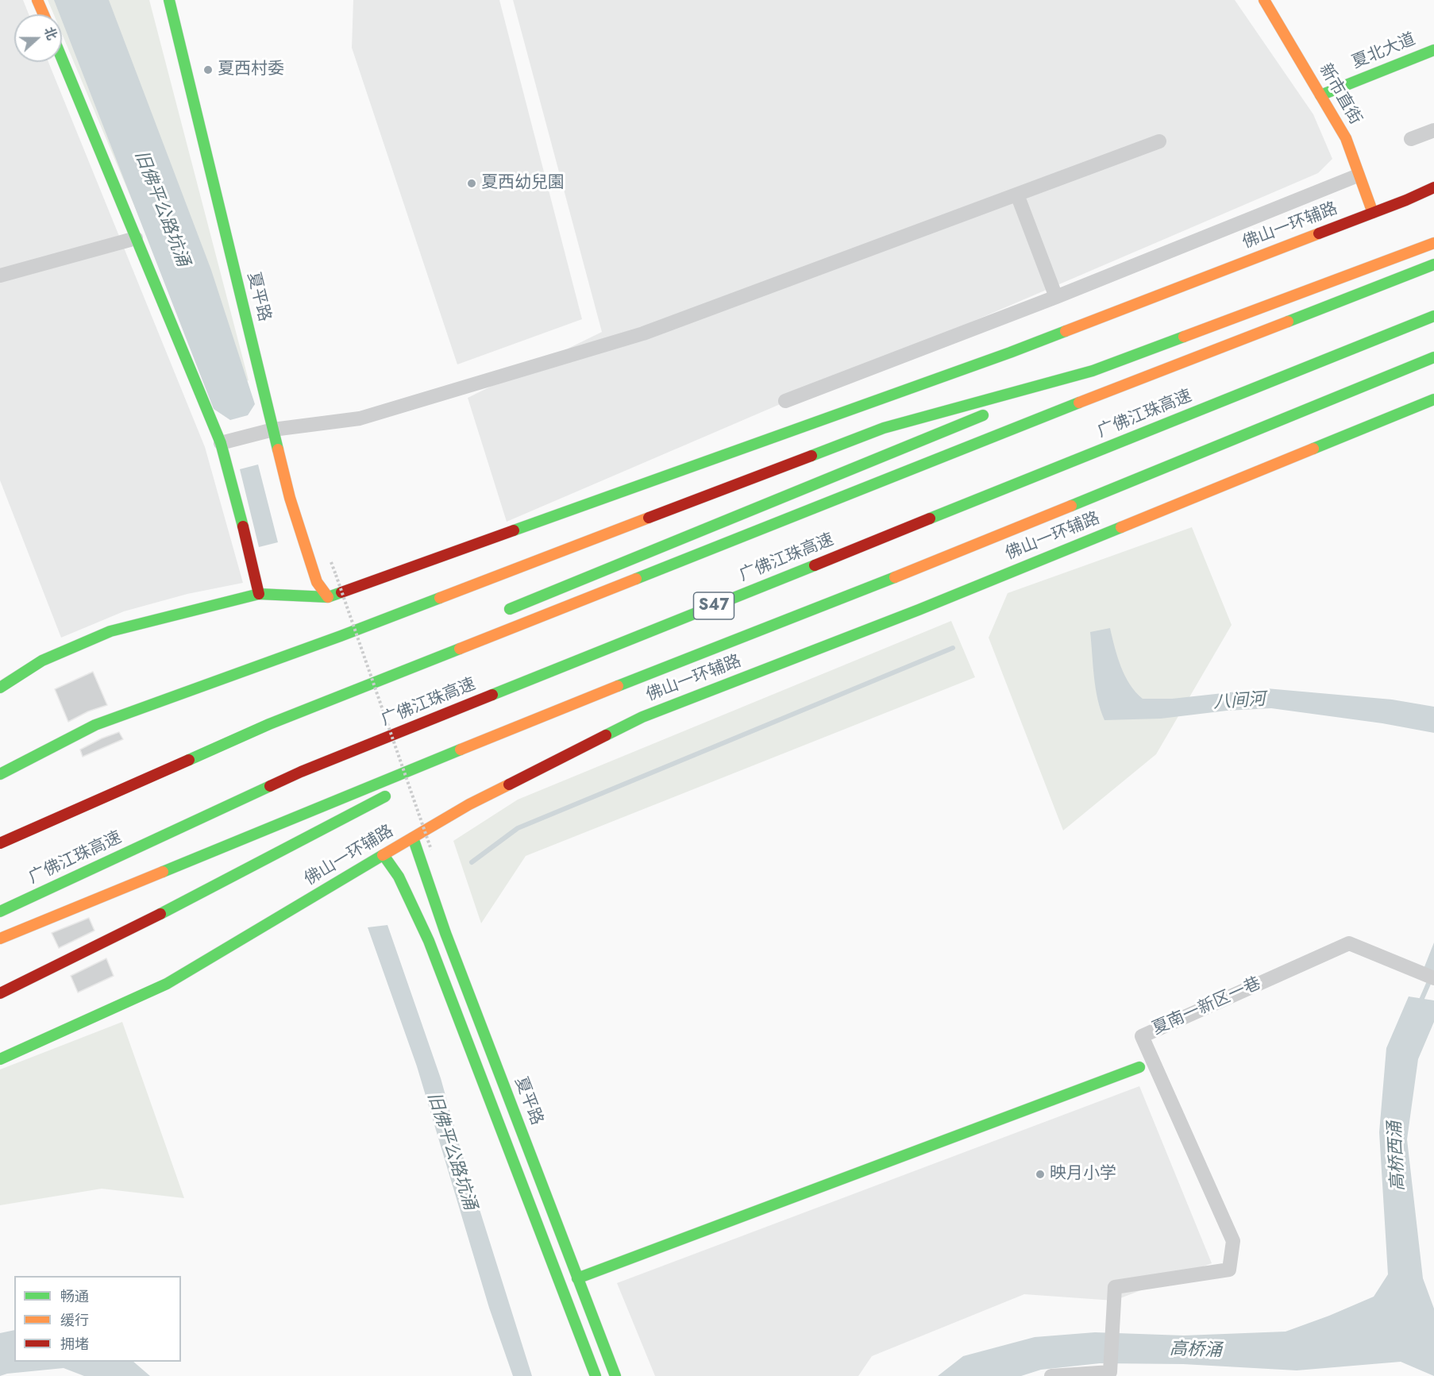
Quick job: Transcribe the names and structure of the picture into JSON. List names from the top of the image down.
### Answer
{
  "streets": {
    "main road": [
      "夏北大道",
      "新市直街",
      "佛山一环辅路",
      "夏平路",
      "广佛江珠高速",
      "S47"
    ],
    "street": ["夏南一新区一巷"]
  },
  "crossings": [
    ["夏北大道", "新市直街"],
    ["新市直街", "佛山一环辅路"],
    ["佛山一环辅路", "夏平路"]
  ],
  "water": [
    "旧佛平公路坑涌",
    "八间河",
    "高桥西涌",
    "高桥涌"
  ],
  "places": ["夏西村委", "夏西幼兒園", "映月小学"],
  "legend": ["畅通", "缓行", "拥堵"],
  "north": "right"
}
